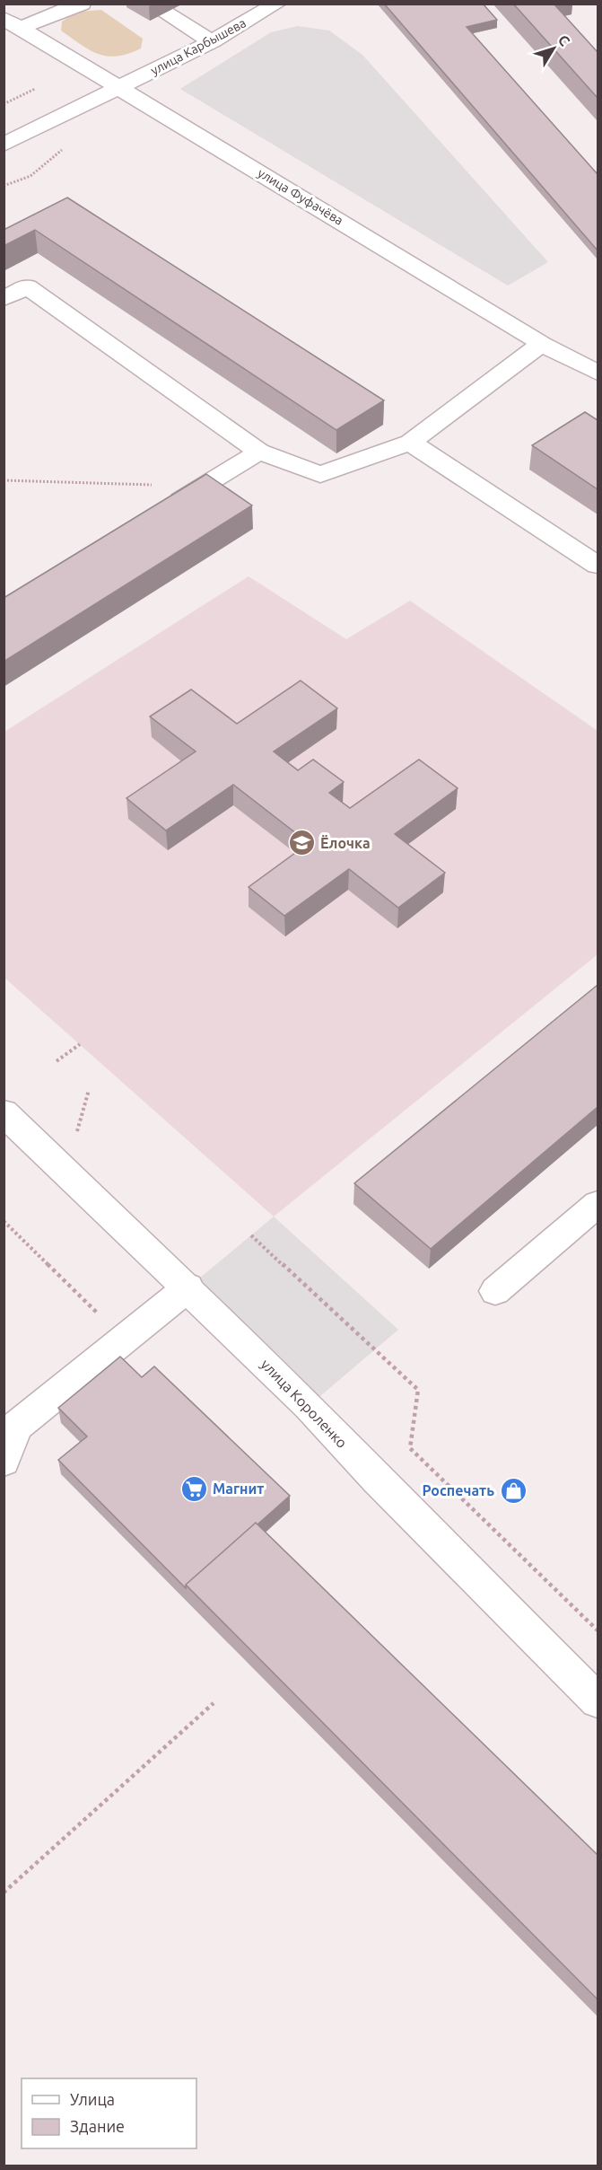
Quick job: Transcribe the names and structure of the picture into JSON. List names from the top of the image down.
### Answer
{
  "streets": {
    "street": ["улица Карбышева", "улица Фуфачёва", "улица Короленко"]
  },
  "crossings": [
    ["улица Карбышева", "улица Фуфачёва"]
  ],
  "places": {
    "school or university": ["Ёлочка"],
    "supermarket": ["Магнит"],
    "shop": ["Роспечать"]
  },
  "legend": ["Улица", "Здание"],
  "north": "top right"
}
